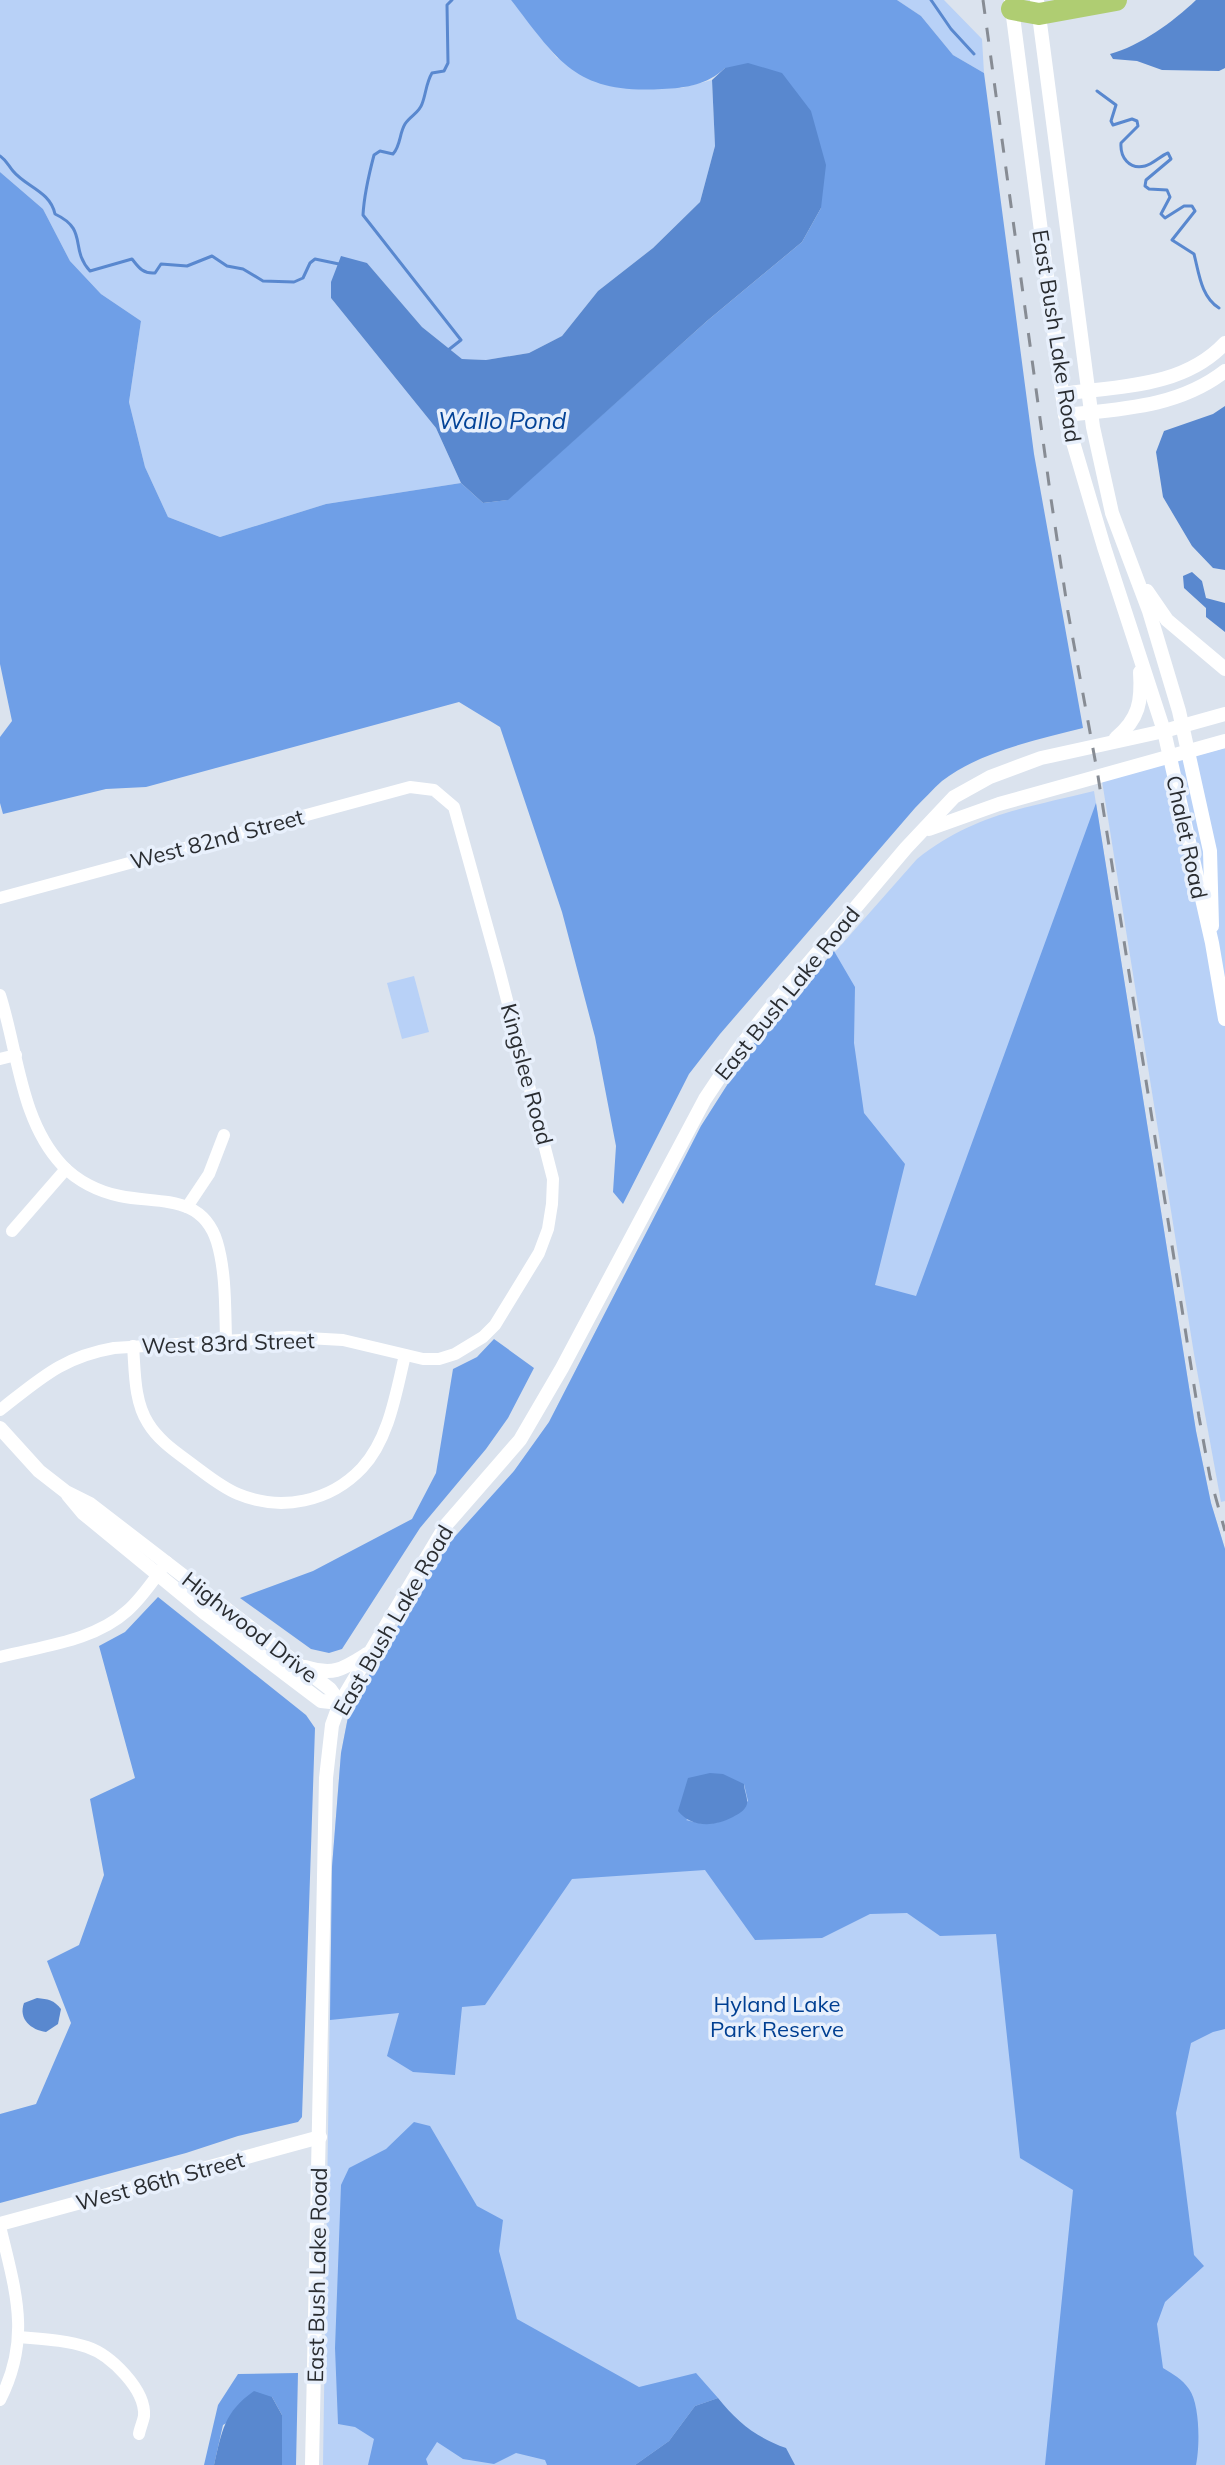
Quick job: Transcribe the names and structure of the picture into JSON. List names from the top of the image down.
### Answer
{
  "streets": {
    "street": [
      "East Bush Lake Road",
      "Chalet Road",
      "West 82nd Street",
      "Kingslee Road",
      "West 83rd Street",
      "Highwood Drive",
      "West 86th Street"
    ]
  },
  "crossings": [
    ["East Bush Lake Road", "Chalet Road"],
    ["East Bush Lake Road", "Highwood Drive"],
    ["East Bush Lake Road", "West 86th Street"],
    ["West 82nd Street", "Kingslee Road"],
    ["Kingslee Road", "West 83rd Street"]
  ],
  "water": ["Wallo Pond"],
  "parks": ["Hyland Lake Park Reserve"]
}
